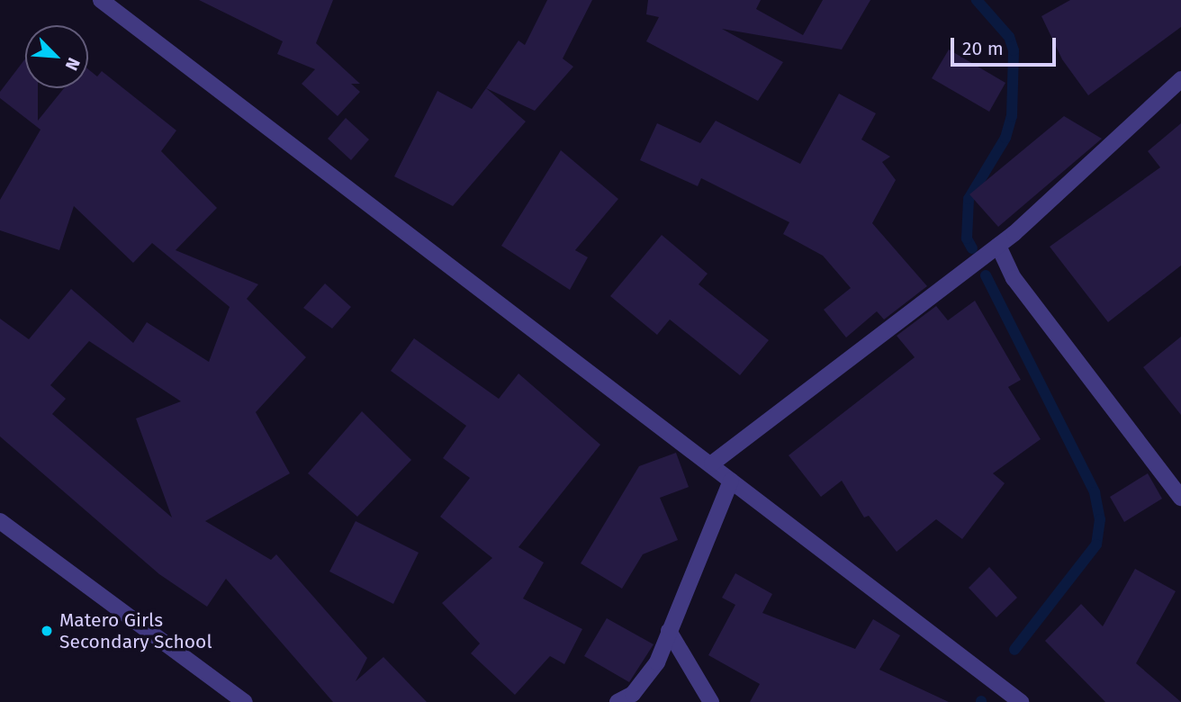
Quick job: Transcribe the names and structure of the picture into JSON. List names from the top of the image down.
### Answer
{
  "places": ["Matero Girls Secondary School"],
  "scale_bar": "20 m",
  "north": "bottom right"
}
